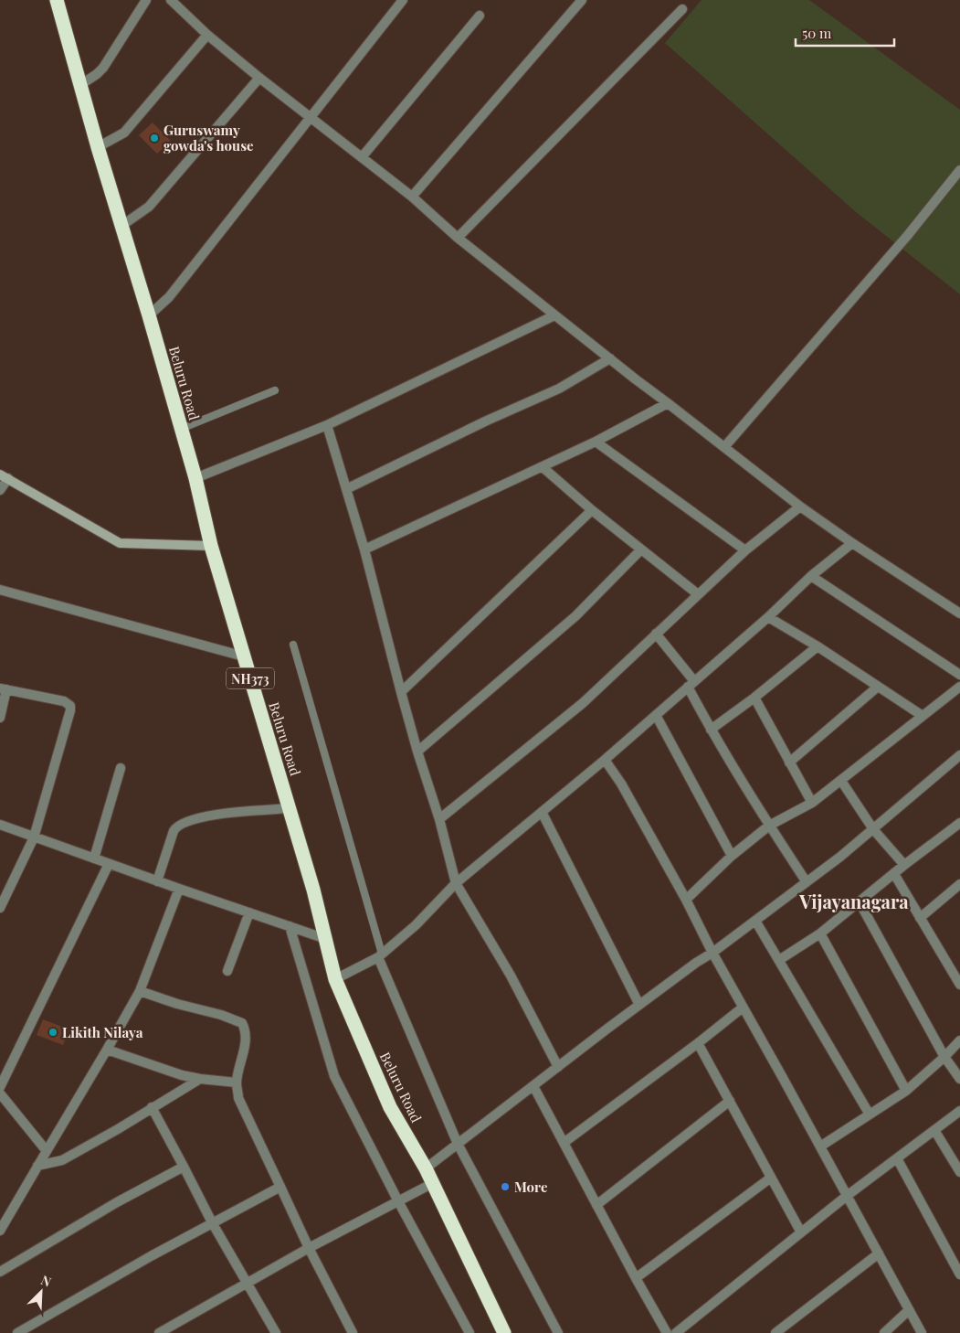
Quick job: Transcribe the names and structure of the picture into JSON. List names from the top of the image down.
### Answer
{
  "streets": {
    "highway": ["Beluru Road", "NH373"]
  },
  "districts": ["Vijayanagara"],
  "places": ["Guruswamy gowda's house", "Likith Nilaya", "More"],
  "scale_bar": "50 m",
  "north": "top right"
}
